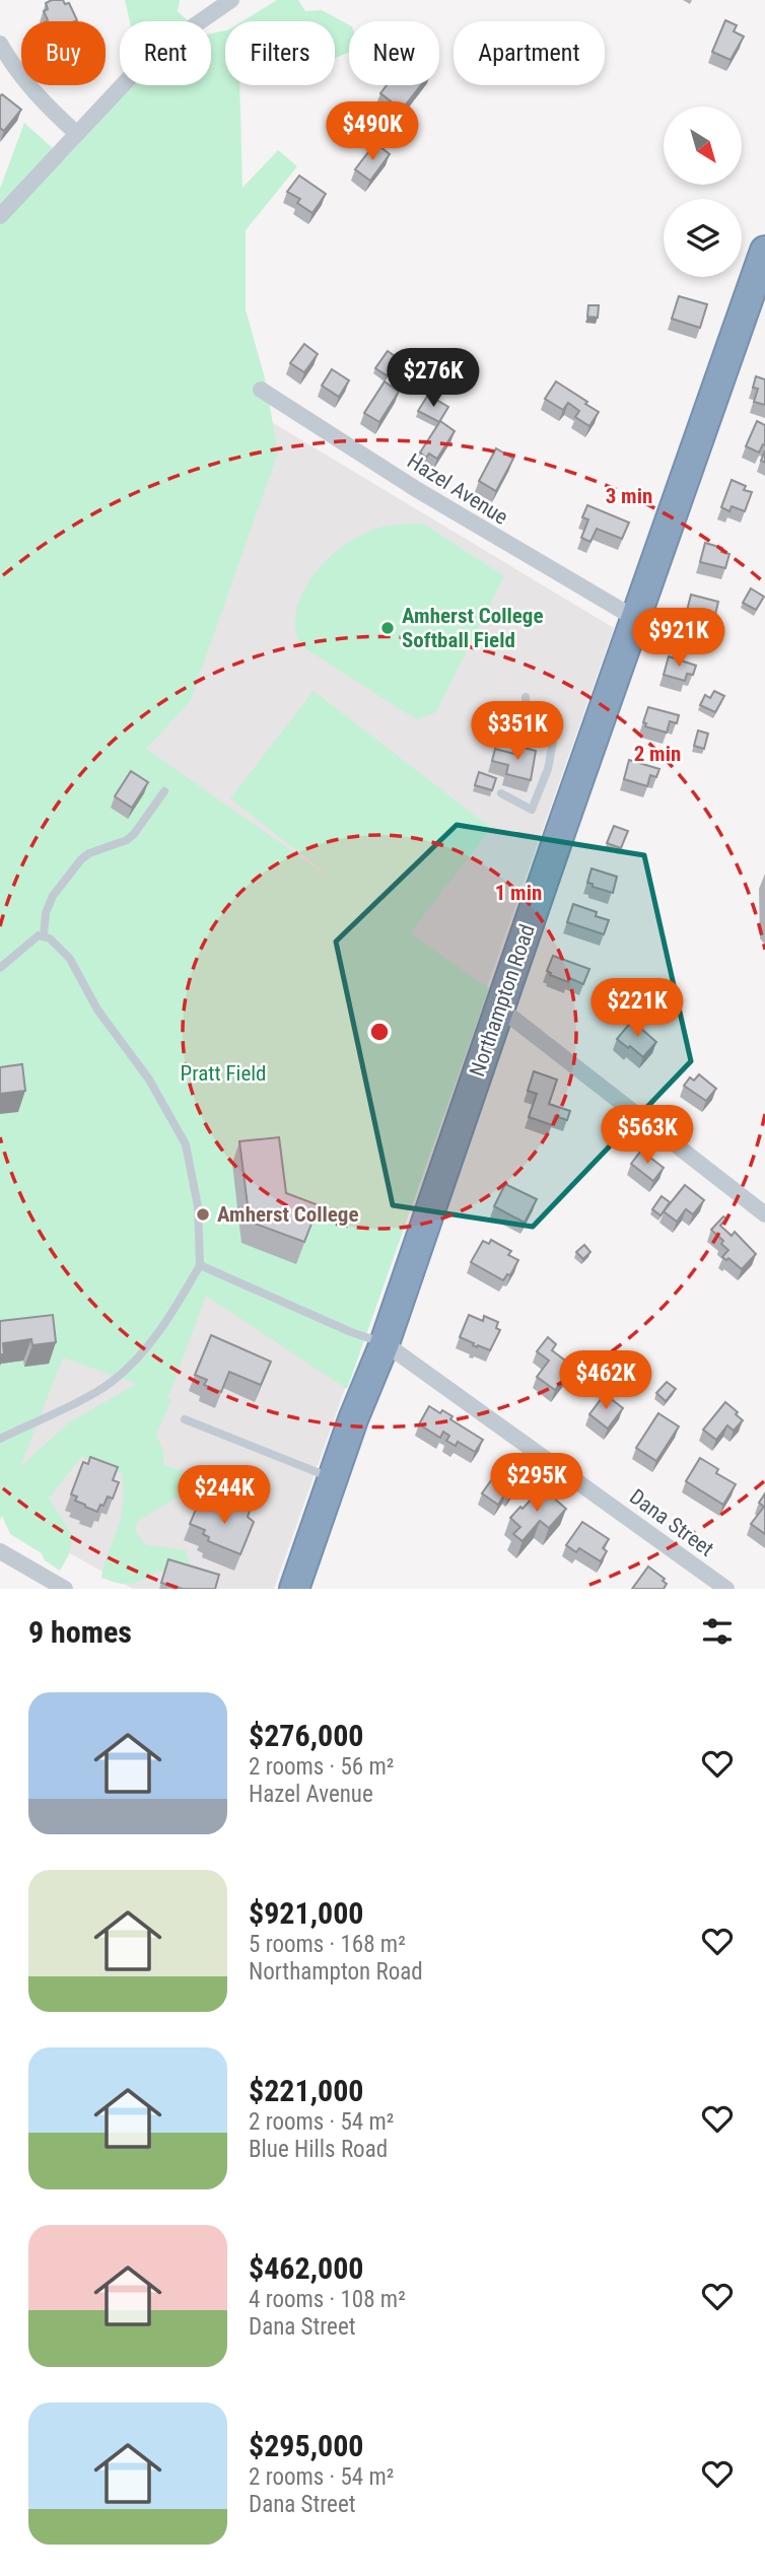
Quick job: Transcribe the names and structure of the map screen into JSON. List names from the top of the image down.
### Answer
{
  "streets": {
    "highway": ["Northampton Road"],
    "street": ["Hazel Avenue", "Dana Street"]
  },
  "crossings": [
    ["Hazel Avenue", "Northampton Road"],
    ["Northampton Road", "Dana Street"]
  ],
  "parks": ["Pratt Field"],
  "places": ["Amherst College Softball Field", "Amherst College"],
  "north": "bottom right",
  "page": {
    "chip": [
      "Buy",
      "Rent",
      "Filters",
      "New",
      "Apartment"
    ],
    "price": [
      "$490K",
      "$276K",
      "$921K",
      "$351K",
      "$221K",
      "$563K",
      "$462K",
      "$295K",
      "$244K"
    ],
    "heading": "9 homes",
    "list": [
      {
        "name": "$276,000",
        "note": "2 rooms · 56 m² · Hazel Avenue"
      },
      {
        "name": "$921,000",
        "note": "5 rooms · 168 m² · Northampton Road"
      },
      {
        "name": "$221,000",
        "note": "2 rooms · 54 m² · Blue Hills Road"
      },
      {
        "name": "$462,000",
        "note": "4 rooms · 108 m² · Dana Street"
      },
      {
        "name": "$295,000",
        "note": "2 rooms · 54 m² · Dana Street"
      }
    ]
  },
  "rings": ["3 min", "2 min", "1 min"]
}
